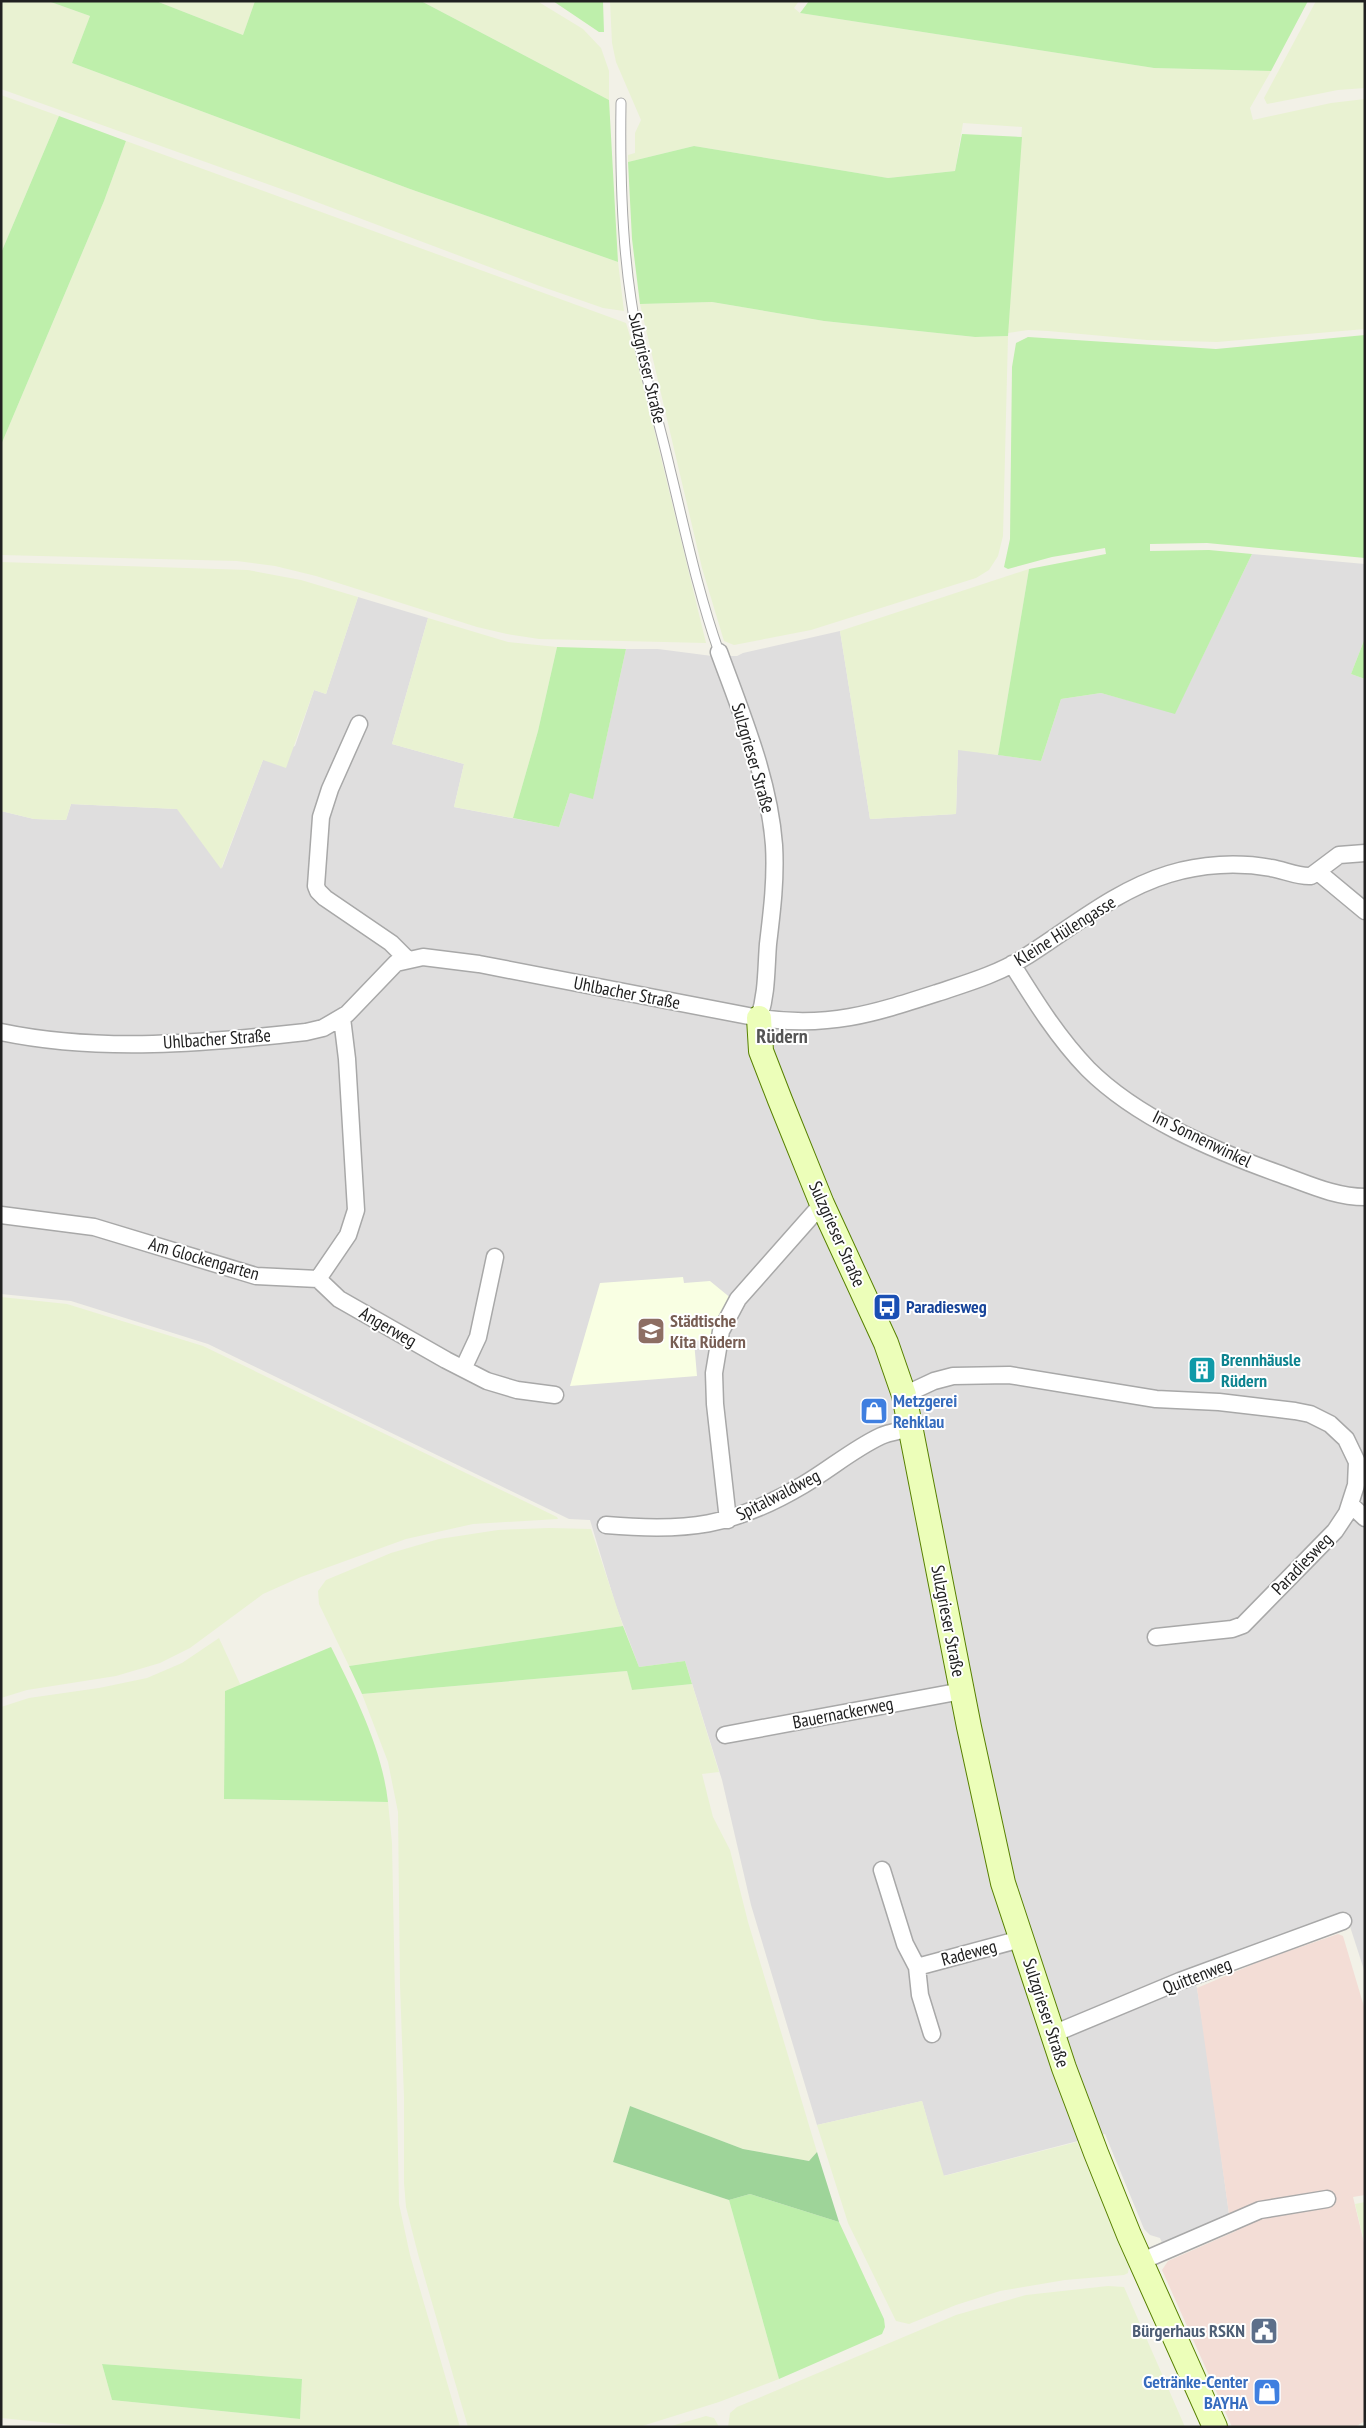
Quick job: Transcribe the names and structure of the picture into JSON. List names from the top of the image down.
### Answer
{
  "streets": {
    "street": [
      "Sulzgrieser Straße",
      "Kleine Hülengasse",
      "Uhlbacher Straße",
      "Im Sonnenwinkel",
      "Am Glockengarten",
      "Angerweg",
      "Spitalwaldweg",
      "Paradiesweg",
      "Bauernackerweg",
      "Radeweg",
      "Quittenweg"
    ]
  },
  "crossings": [
    ["Sulzgrieser Straße", "Kleine Hülengasse"],
    ["Sulzgrieser Straße", "Uhlbacher Straße"],
    ["Sulzgrieser Straße", "Spitalwaldweg"],
    ["Sulzgrieser Straße", "Paradiesweg"],
    ["Sulzgrieser Straße", "Bauernackerweg"],
    ["Sulzgrieser Straße", "Radeweg"],
    ["Sulzgrieser Straße", "Quittenweg"],
    ["Kleine Hülengasse", "Uhlbacher Straße"],
    ["Kleine Hülengasse", "Im Sonnenwinkel"],
    ["Am Glockengarten", "Angerweg"]
  ],
  "districts": ["Rüdern"],
  "places": {
    "bus stop": ["Paradiesweg"],
    "school or university": ["Städtische Kita Rüdern"],
    "building": ["Brennhäusle Rüdern"],
    "shop": ["Metzgerei Rehklau", "Getränke-Center BAYHA"],
    "public building": ["Bürgerhaus RSKN"]
  }
}
